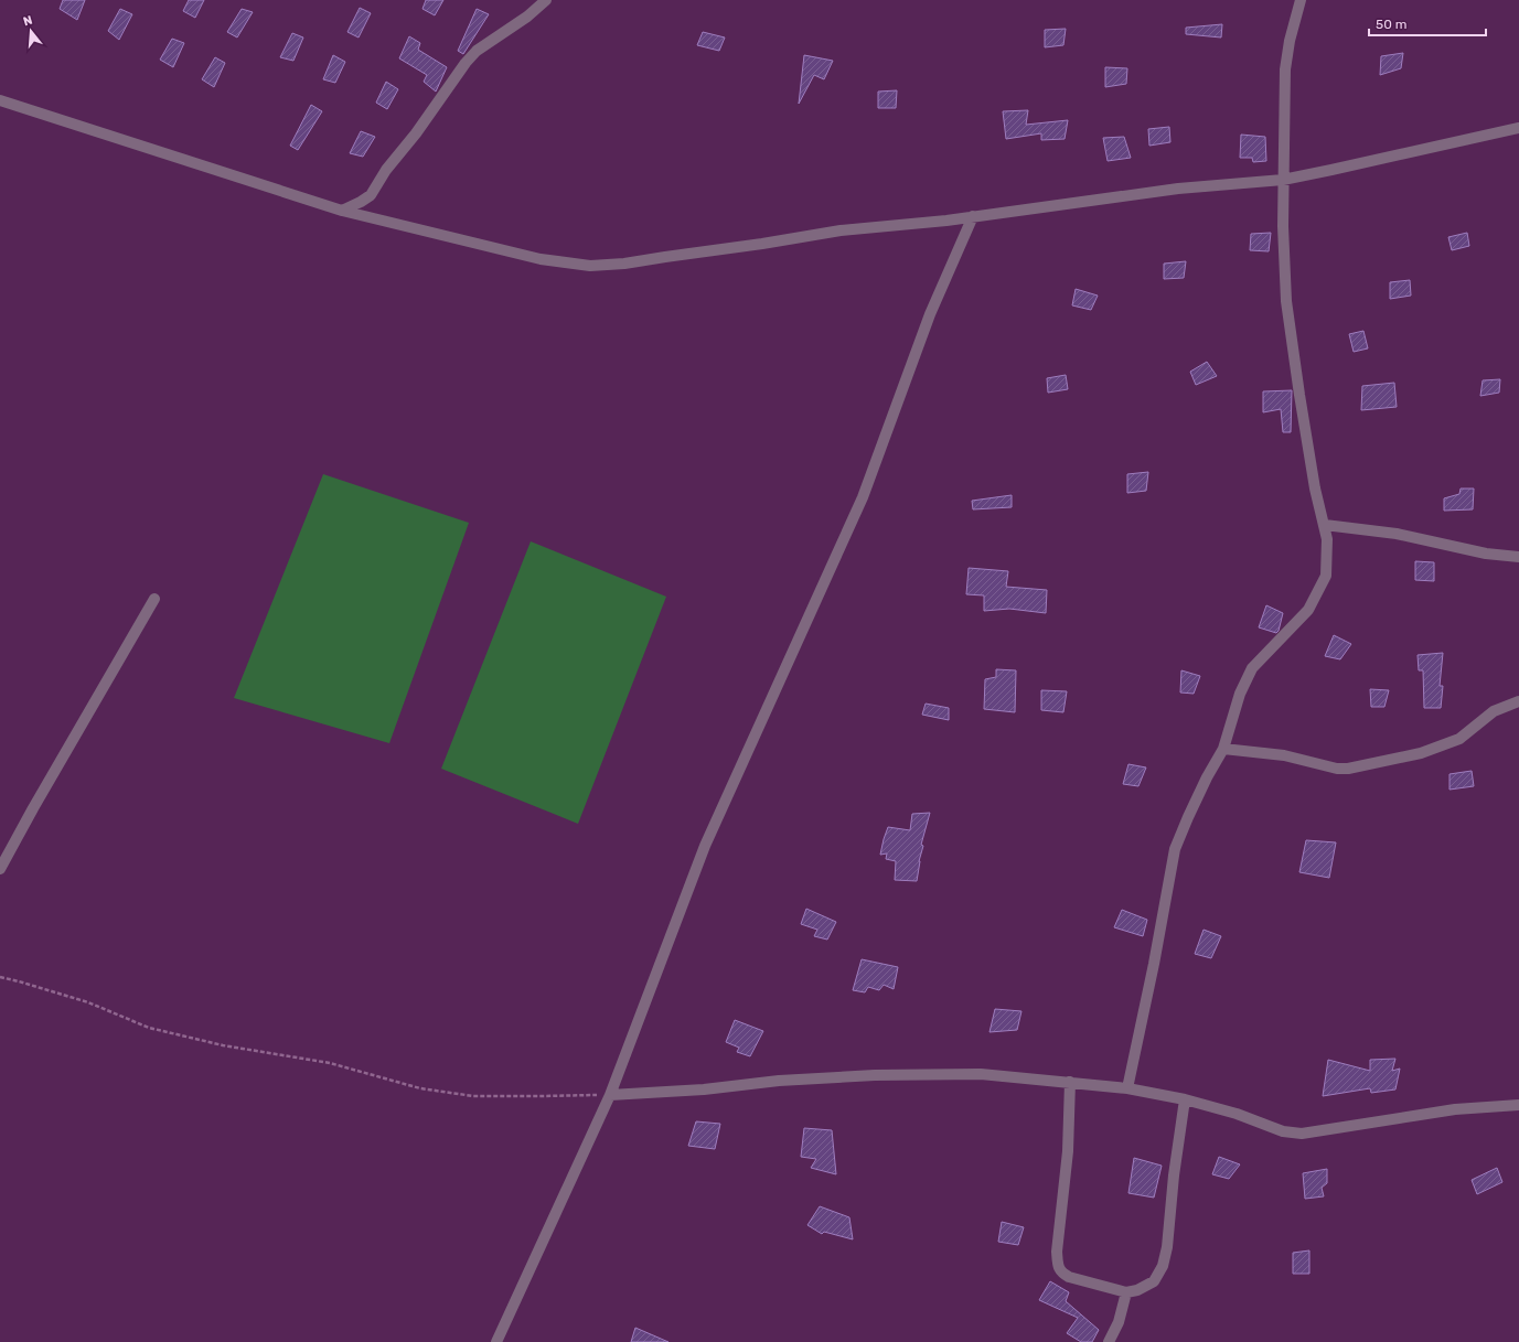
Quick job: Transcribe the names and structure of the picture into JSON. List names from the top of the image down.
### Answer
{
  "scale_bar": "50 m",
  "north": "top"
}
